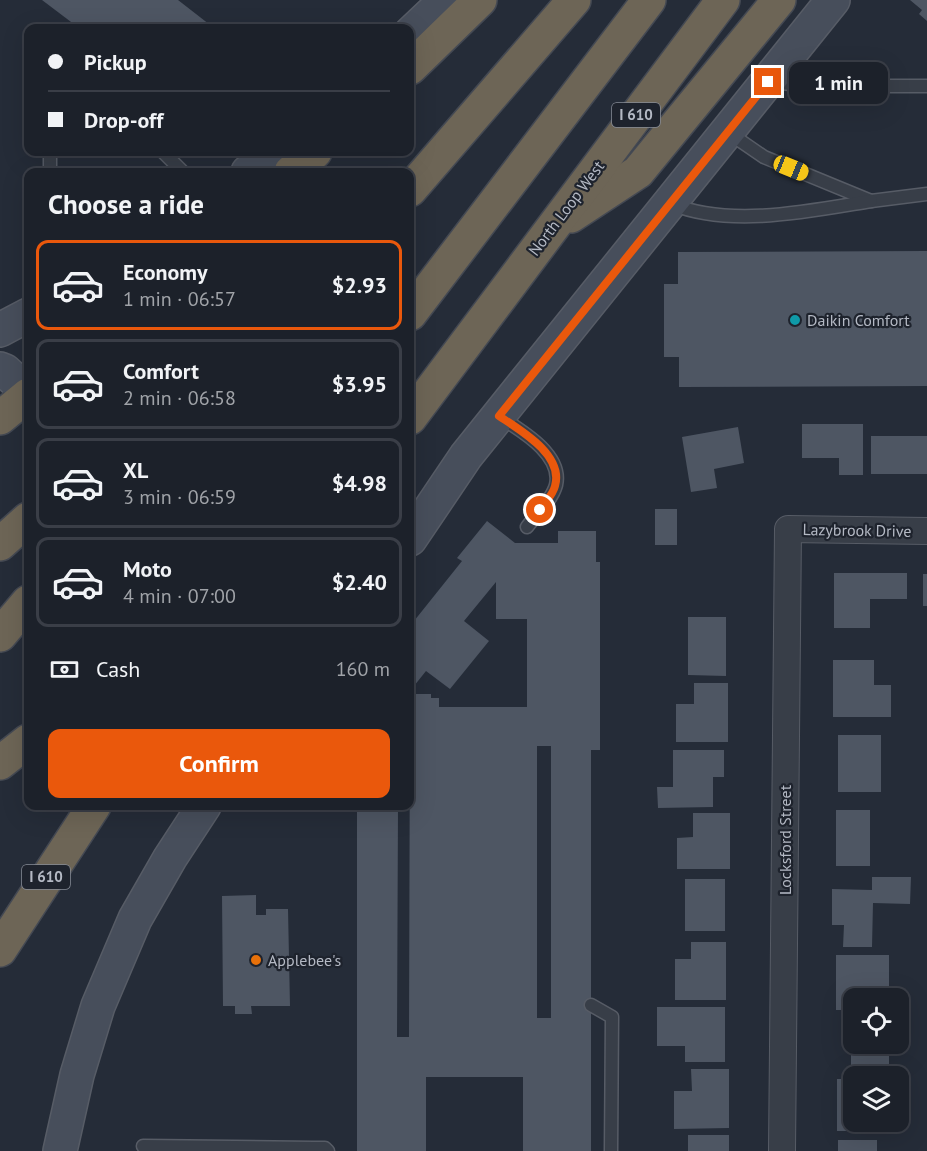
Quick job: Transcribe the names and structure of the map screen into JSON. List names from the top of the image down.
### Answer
{
  "streets": {
    "highway": ["I 610", "North Loop West"],
    "street": ["Lazybrook Drive", "Locksford Street"]
  },
  "crossings": [
    ["Lazybrook Drive", "Locksford Street"]
  ],
  "places": ["Daikin Comfort", "Applebee's"],
  "page": {
    "banner": ["Pickup", "Drop-off"],
    "bubble": "1 min",
    "heading": "Choose a ride",
    "list": [
      {
        "name": "Economy",
        "note": "1 min · 06:57",
        "value": "$2.93"
      },
      {
        "name": "Comfort",
        "note": "2 min · 06:58",
        "value": "$3.95"
      },
      {
        "name": "XL",
        "note": "3 min · 06:59",
        "value": "$4.98"
      },
      {
        "name": "Moto",
        "note": "4 min · 07:00",
        "value": "$2.40"
      }
    ],
    "pay": ["Cash", "160 m"],
    "buttons": "Confirm"
  }
}
